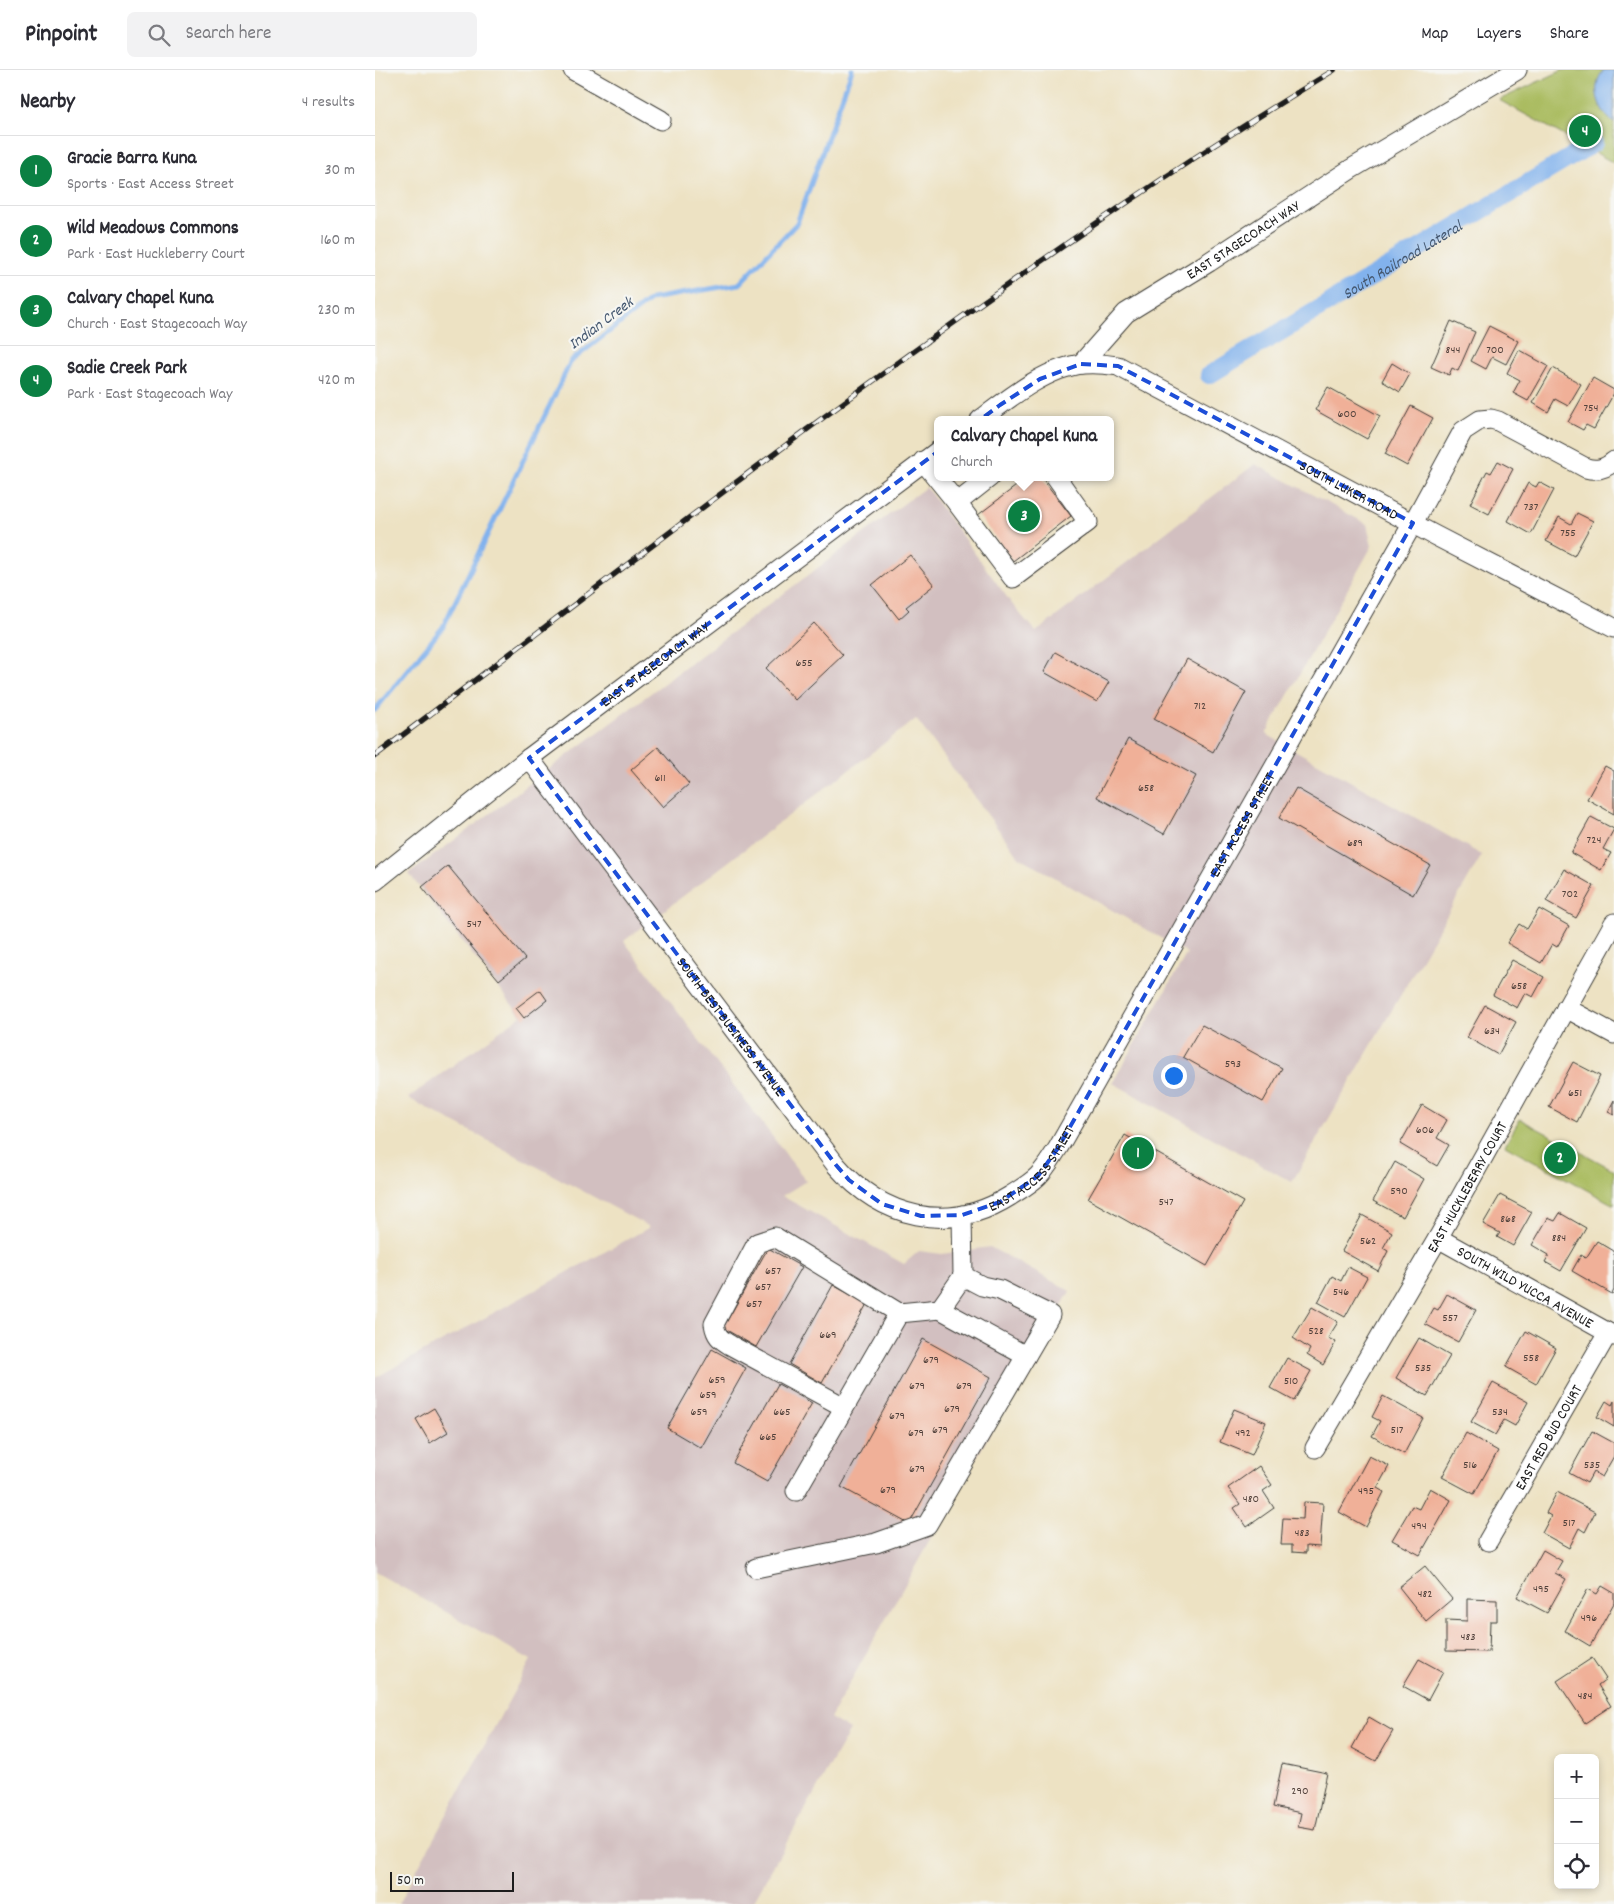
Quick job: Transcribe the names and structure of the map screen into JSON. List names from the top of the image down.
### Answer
{
  "streets": {
    "street": [
      "EAST STAGECOACH WAY",
      "SOUTH LUKER ROAD",
      "EAST ACCESS STREET",
      "SOUTH BEST BUSINESS AVENUE",
      "EAST HUCKLEBERRY COURT",
      "SOUTH WILD YUCCA AVENUE",
      "EAST RED BUD COURT"
    ]
  },
  "crossings": [
    ["EAST STAGECOACH WAY", "SOUTH LUKER ROAD"],
    ["EAST STAGECOACH WAY", "SOUTH BEST BUSINESS AVENUE"],
    ["SOUTH LUKER ROAD", "EAST ACCESS STREET"],
    ["EAST ACCESS STREET", "SOUTH BEST BUSINESS AVENUE"],
    ["EAST HUCKLEBERRY COURT", "SOUTH WILD YUCCA AVENUE"],
    ["SOUTH WILD YUCCA AVENUE", "EAST RED BUD COURT"]
  ],
  "water": ["South Railroad Lateral", "Indian Creek"],
  "house_numbers": [
    "844",
    "700",
    "754",
    "600",
    "737",
    "755",
    "655",
    "712",
    "611",
    "658",
    "724",
    "689",
    "702",
    "547",
    "658",
    "634",
    "593",
    "651",
    "606",
    "590",
    "547",
    "868",
    "884",
    "562",
    "657",
    "657",
    "546",
    "657",
    "557",
    "528",
    "669",
    "558",
    "679",
    "535",
    "659",
    "510",
    "679",
    "679",
    "659",
    "679",
    "659",
    "665",
    "534",
    "679",
    "679",
    "517",
    "679",
    "492",
    "665",
    "516",
    "535",
    "679",
    "679",
    "495",
    "480",
    "517",
    "494",
    "483",
    "495",
    "482",
    "496",
    "483",
    "484",
    "290"
  ],
  "scale_bar": "50 m",
  "page": {
    "header": "Pinpoint",
    "search": "Search here",
    "nav": ["Map", "Layers", "Share"],
    "heading": ["Nearby", "4 results"],
    "pins": [
      "4",
      "3",
      "1",
      "2"
    ],
    "list": [
      {
        "mark": "1",
        "name": "Gracie Barra Kuna",
        "note": "Sports · East Access Street",
        "value": "30 m"
      },
      {
        "mark": "2",
        "name": "Wild Meadows Commons",
        "note": "Park · East Huckleberry Court",
        "value": "160 m"
      },
      {
        "mark": "3",
        "name": "Calvary Chapel Kuna",
        "note": "Church · East Stagecoach Way",
        "value": "230 m"
      },
      {
        "mark": "4",
        "name": "Sadie Creek Park",
        "note": "Park · East Stagecoach Way",
        "value": "420 m"
      }
    ],
    "popup": ["Calvary Chapel Kuna", "Church"],
    "map_buttons": ["+", "−"],
    "scale": "50 m"
  }
}
